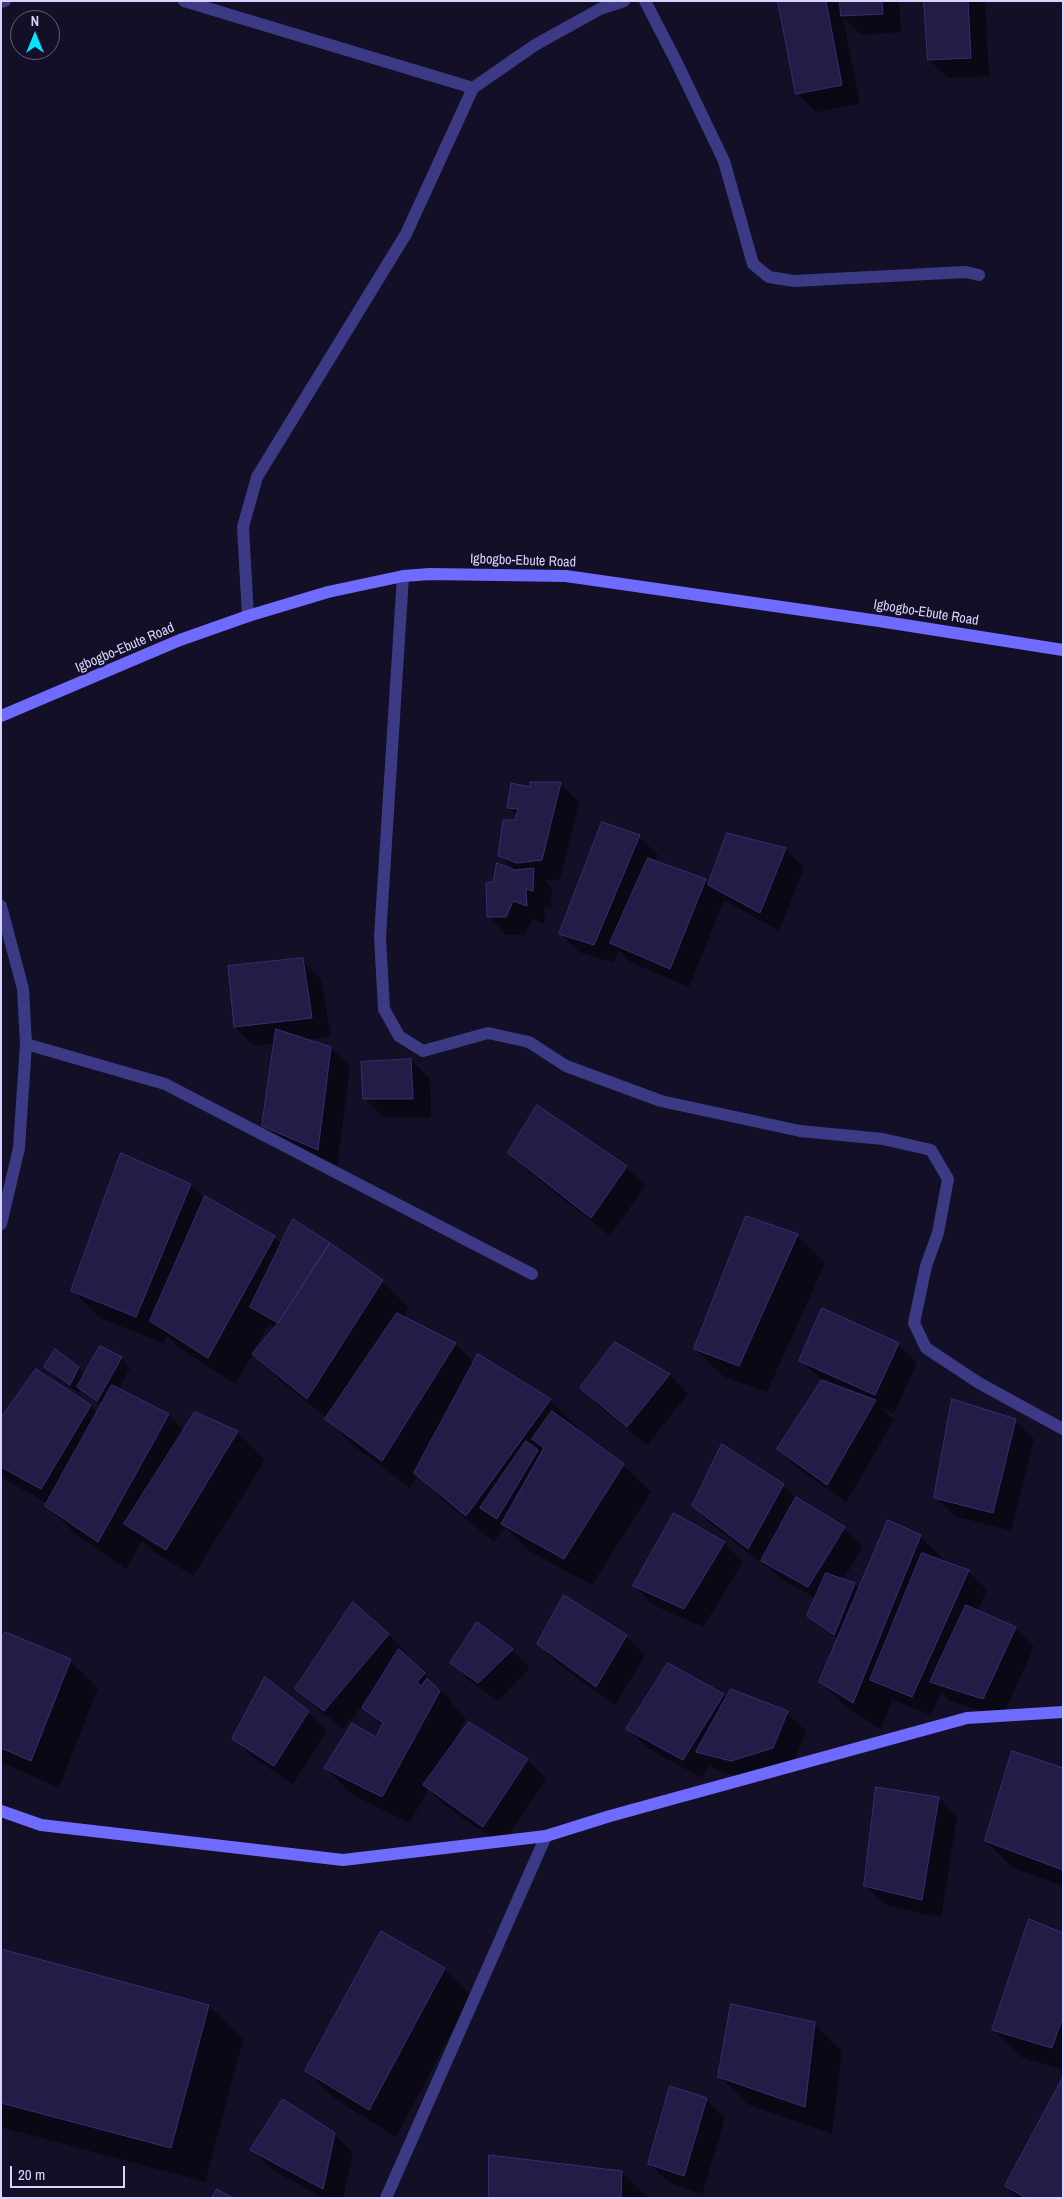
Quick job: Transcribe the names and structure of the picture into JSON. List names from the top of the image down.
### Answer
{
  "streets": {
    "main road": ["Igbogbo-Ebute Road"]
  },
  "scale_bar": "20 m",
  "north": "top"
}
